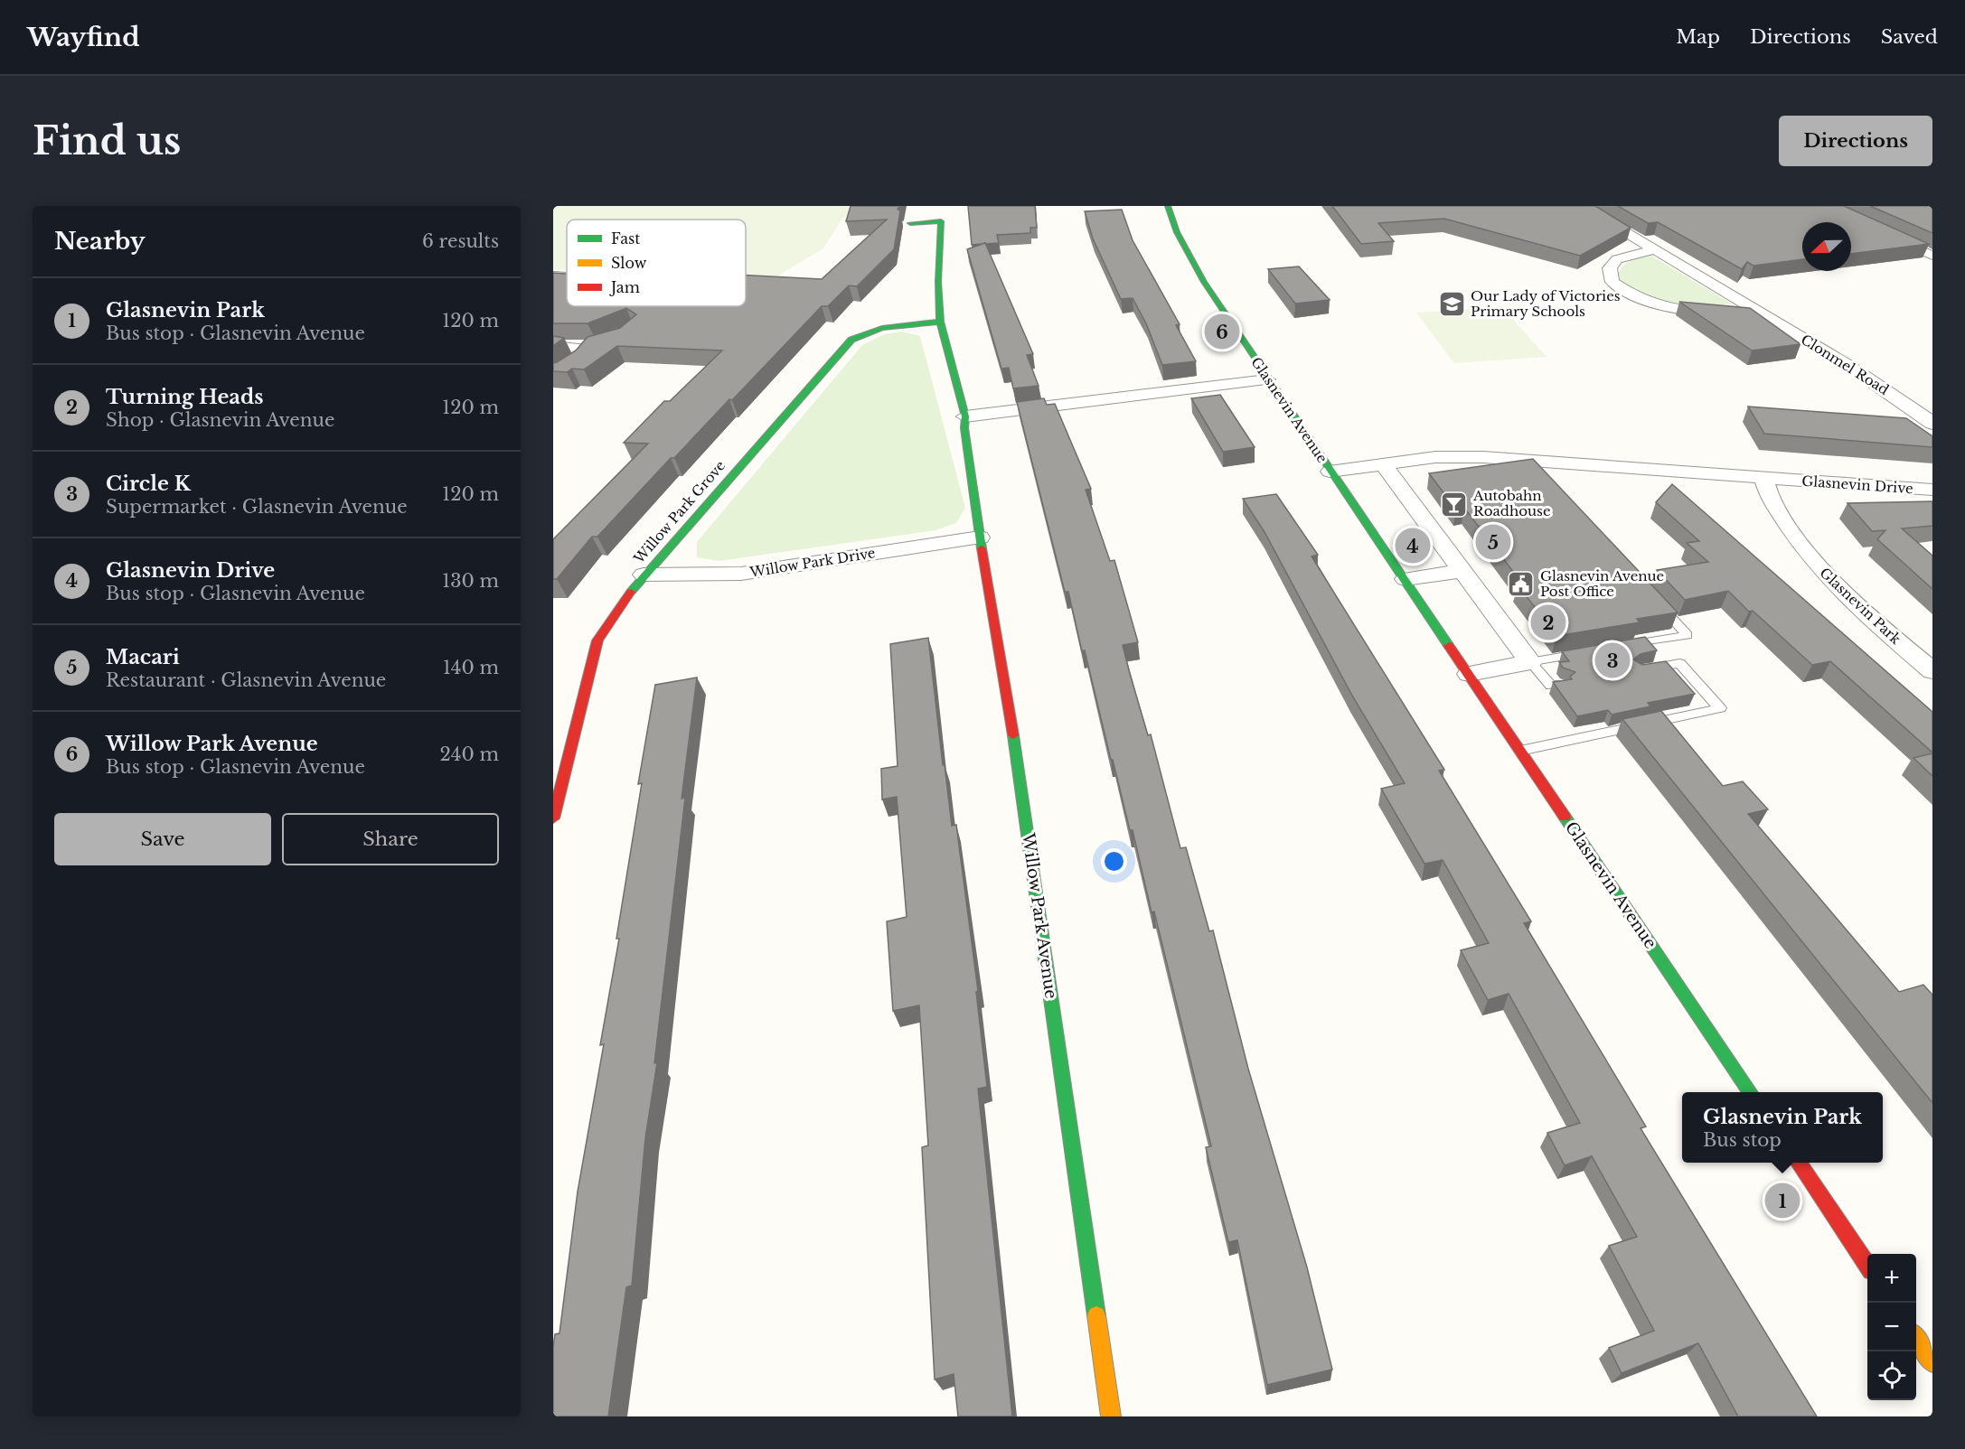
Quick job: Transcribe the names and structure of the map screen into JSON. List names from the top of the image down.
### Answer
{
  "streets": {
    "street": [
      "Clonmel Road",
      "Glasnevin Avenue",
      "Glasnevin Drive",
      "Willow Park Grove",
      "Willow Park Drive",
      "Glasnevin Park",
      "Willow Park Avenue"
    ]
  },
  "crossings": [
    ["Glasnevin Avenue", "Glasnevin Drive"],
    ["Glasnevin Drive", "Glasnevin Park"],
    ["Willow Park Grove", "Willow Park Drive"],
    ["Willow Park Grove", "Willow Park Avenue"],
    ["Willow Park Drive", "Willow Park Avenue"]
  ],
  "places": {
    "school or university": ["Our Lady of Victories Primary Schools"],
    "bar": ["Autobahn Roadhouse"],
    "public building": ["Glasnevin Avenue Post Office"]
  },
  "legend": ["Fast", "Slow", "Jam"],
  "north": "left",
  "page": {
    "header": "Wayfind",
    "nav": ["Map", "Directions", "Saved"],
    "buttons": [
      "Directions",
      ["Save", "Share"]
    ],
    "title": "Find us",
    "heading": ["Nearby", "6 results"],
    "list": [
      {
        "mark": "1",
        "name": "Glasnevin Park",
        "note": "Bus stop · Glasnevin Avenue",
        "value": "120 m"
      },
      {
        "mark": "2",
        "name": "Turning Heads",
        "note": "Shop · Glasnevin Avenue",
        "value": "120 m"
      },
      {
        "mark": "3",
        "name": "Circle K",
        "note": "Supermarket · Glasnevin Avenue",
        "value": "120 m"
      },
      {
        "mark": "4",
        "name": "Glasnevin Drive",
        "note": "Bus stop · Glasnevin Avenue",
        "value": "130 m"
      },
      {
        "mark": "5",
        "name": "Macari",
        "note": "Restaurant · Glasnevin Avenue",
        "value": "140 m"
      },
      {
        "mark": "6",
        "name": "Willow Park Avenue",
        "note": "Bus stop · Glasnevin Avenue",
        "value": "240 m"
      }
    ],
    "pins": [
      "6",
      "5",
      "4",
      "2",
      "3",
      "1"
    ],
    "popup": ["Glasnevin Park", "Bus stop"],
    "map_buttons": ["+", "−"]
  }
}
